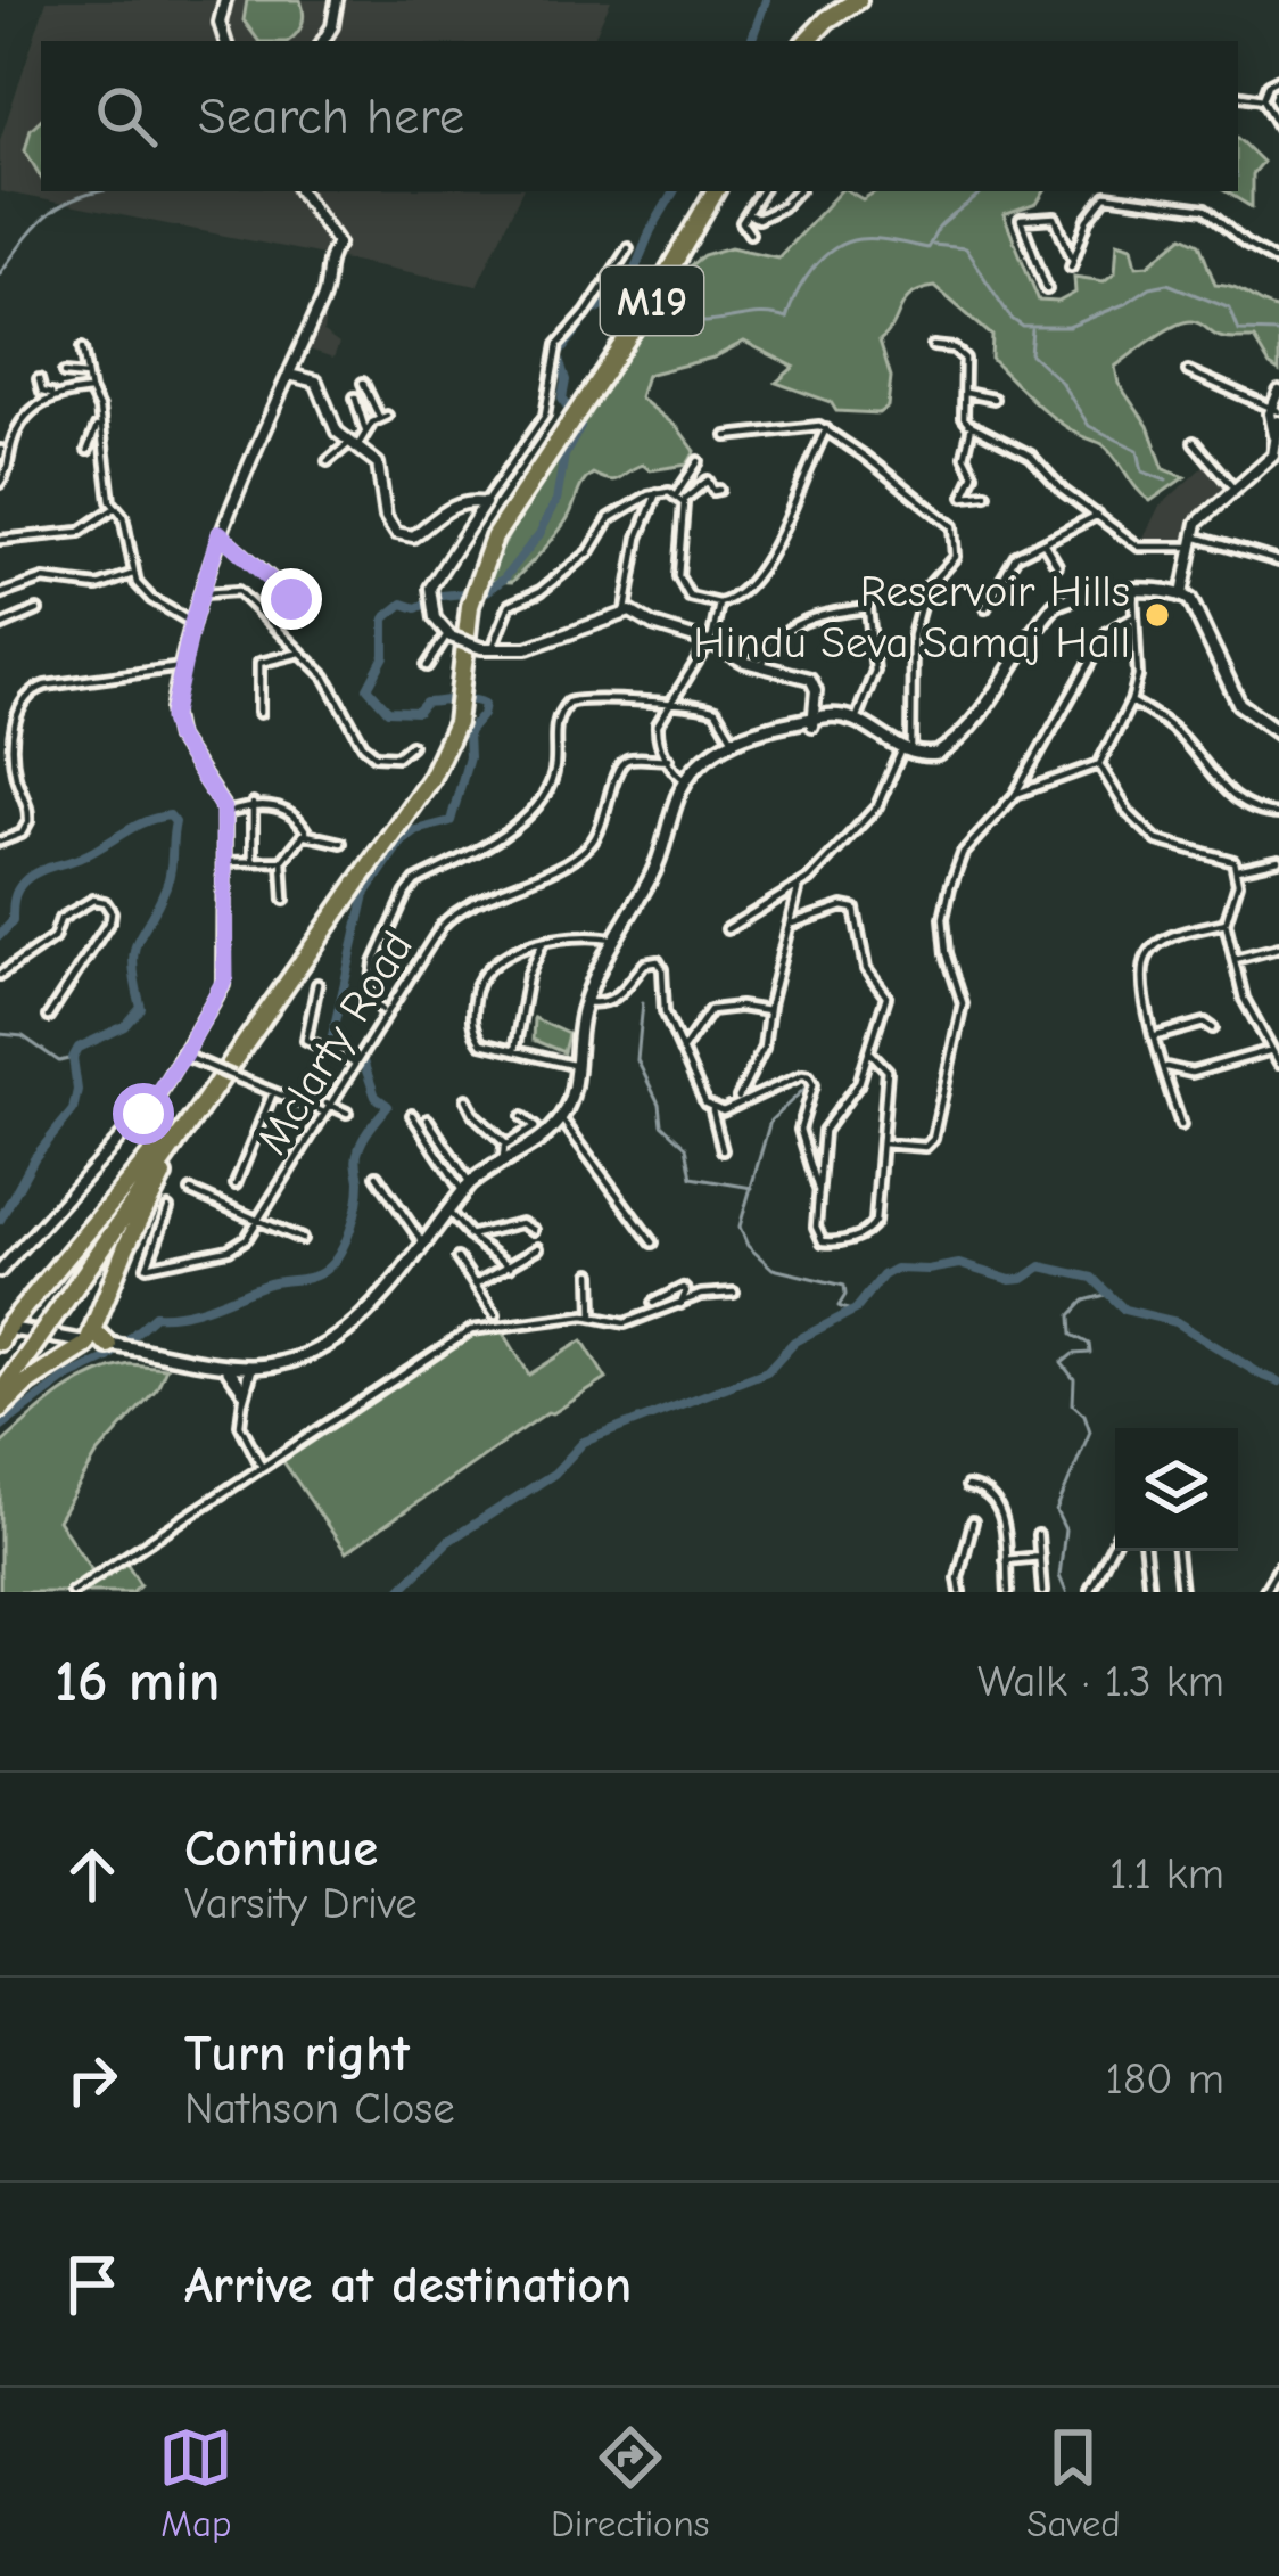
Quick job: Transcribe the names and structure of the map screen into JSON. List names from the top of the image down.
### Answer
{
  "streets": {
    "highway": ["M19"],
    "street": ["Mclarty Road"]
  },
  "places": ["Reservoir Hills Hindu Seva Samaj Hall"],
  "page": {
    "search": "Search here",
    "heading": ["16 min", "Walk · 1.3 km"],
    "list": [
      ["Continue", "Varsity Drive", "1.1 km"],
      ["Turn right", "Nathson Close", "180 m"],
      "Arrive at destination"
    ],
    "nav": ["Map", "Directions", "Saved"]
  }
}
